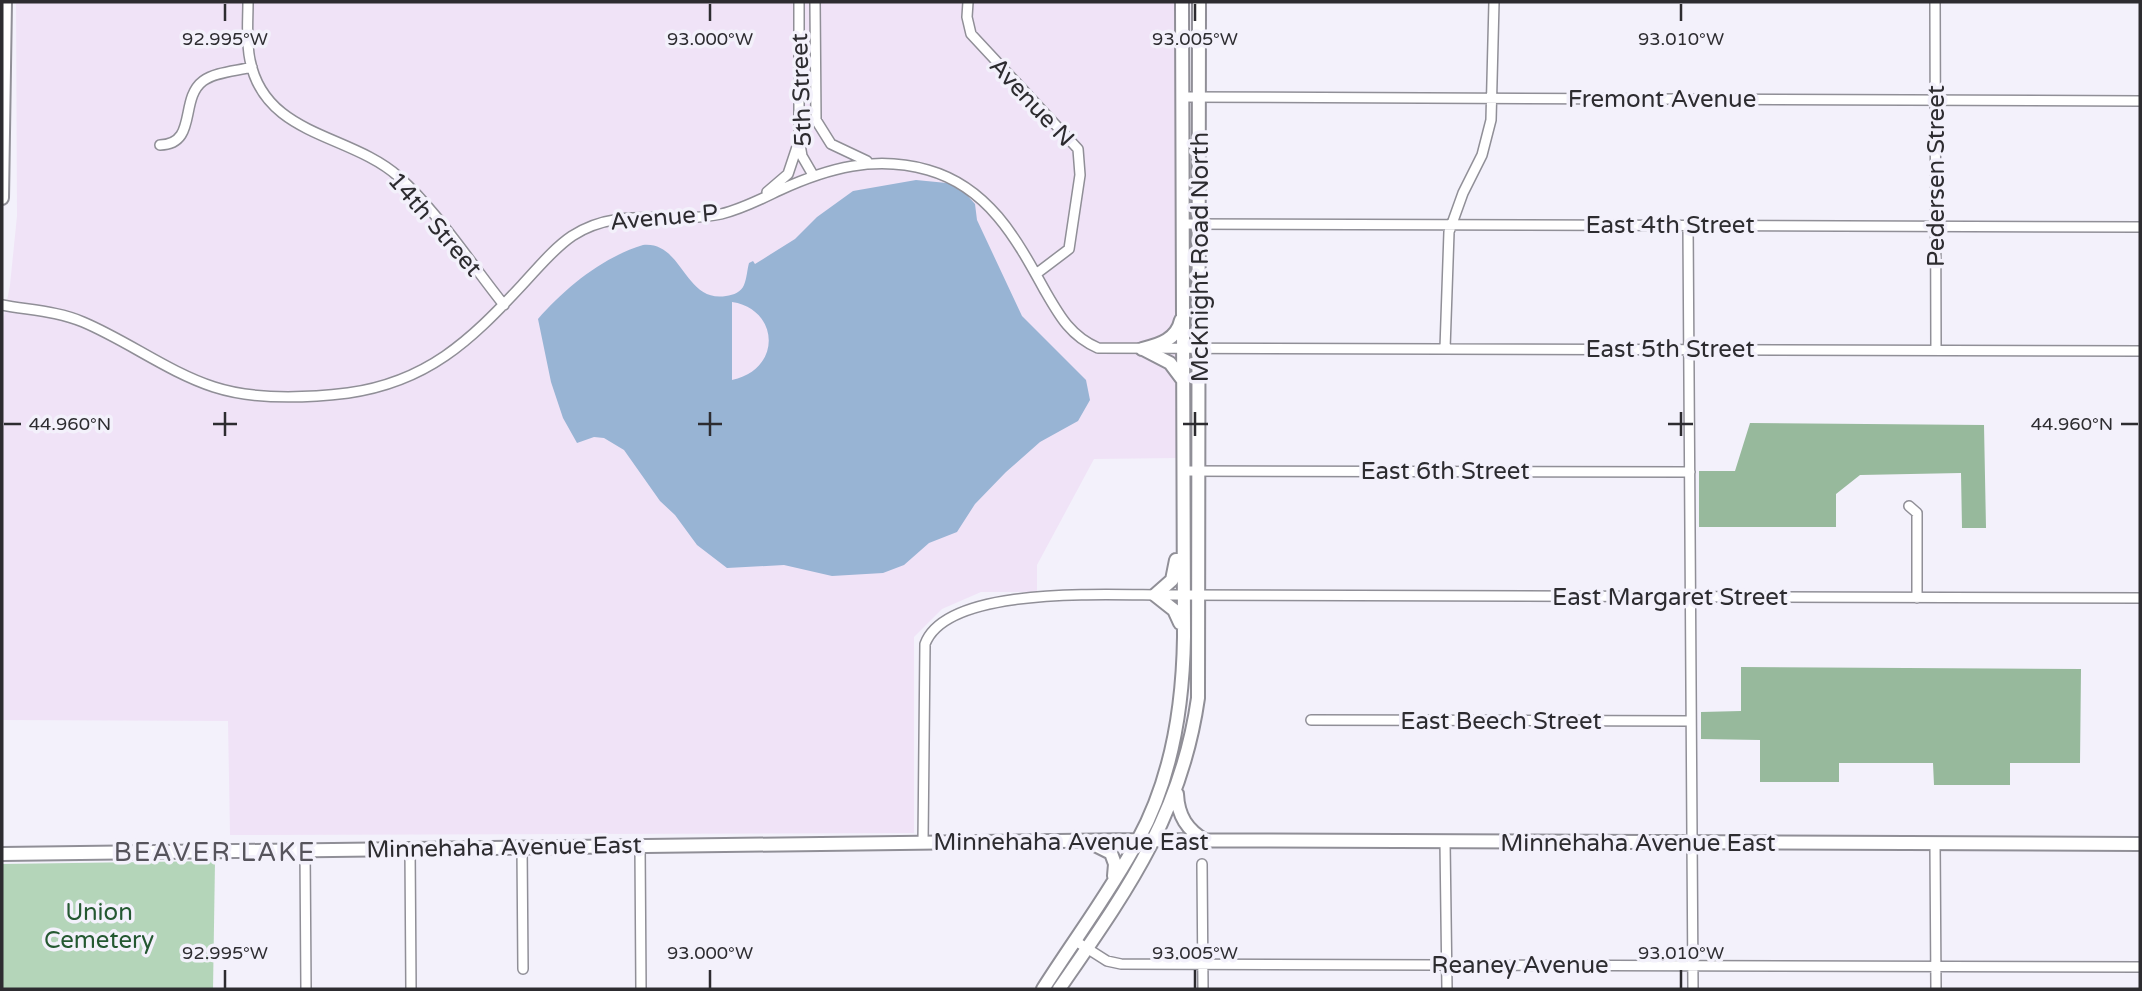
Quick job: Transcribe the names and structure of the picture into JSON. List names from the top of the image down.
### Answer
{
  "streets": {
    "main road": ["McKnight Road North", "Minnehaha Avenue East"],
    "street": [
      "5th Street",
      "Fremont Avenue",
      "Avenue N",
      "Pedersen Street",
      "Avenue P",
      "14th Street",
      "East 4th Street",
      "East 5th Street",
      "East 6th Street",
      "East Margaret Street",
      "East Beech Street",
      "Reaney Avenue"
    ]
  },
  "crossings": [
    ["5th Street", "Avenue P"],
    ["Fremont Avenue", "Pedersen Street"],
    ["Fremont Avenue", "McKnight Road North"],
    ["Avenue N", "Avenue P"],
    ["Pedersen Street", "East 4th Street"],
    ["Pedersen Street", "East 5th Street"],
    ["Avenue P", "14th Street"],
    ["Avenue P", "McKnight Road North"],
    ["Avenue P", "East 5th Street"],
    ["East 4th Street", "McKnight Road North"],
    ["McKnight Road North", "East 5th Street"],
    ["McKnight Road North", "East 6th Street"],
    ["McKnight Road North", "East Margaret Street"],
    ["McKnight Road North", "Minnehaha Avenue East"],
    ["McKnight Road North", "Reaney Avenue"]
  ],
  "districts": ["BEAVER LAKE"],
  "parks": ["Union Cemetery"],
  "coordinates": [
    "92.995°W",
    "93.000°W",
    "93.005°W",
    "93.010°W",
    "44.960°N"
  ]
}
